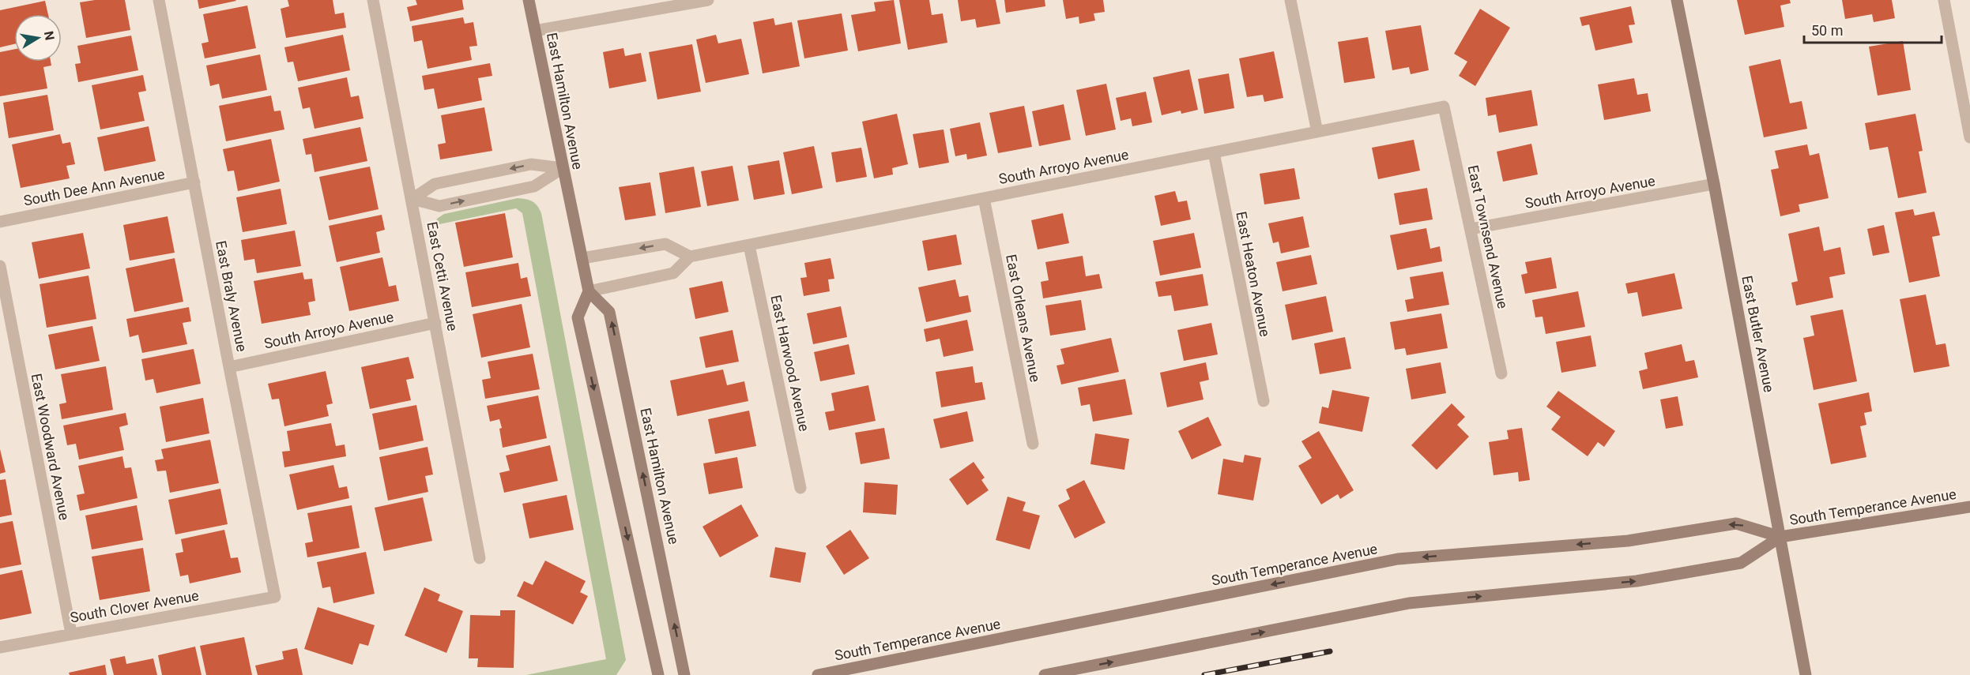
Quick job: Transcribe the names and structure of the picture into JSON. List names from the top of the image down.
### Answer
{
  "streets": {
    "main road": ["East Hamilton Avenue", "East Butler Avenue", "South Temperance Avenue"],
    "street": [
      "South Arroyo Avenue",
      "South Dee Ann Avenue",
      "East Townsend Avenue",
      "East Heaton Avenue",
      "East Cetti Avenue",
      "East Braly Avenue",
      "East Orleans Avenue",
      "East Harwood Avenue",
      "East Woodward Avenue",
      "South Clover Avenue"
    ]
  },
  "crossings": [
    ["South Arroyo Avenue", "East Townsend Avenue"],
    ["South Arroyo Avenue", "East Heaton Avenue"],
    ["South Arroyo Avenue", "East Cetti Avenue"],
    ["South Arroyo Avenue", "East Braly Avenue"],
    ["South Arroyo Avenue", "East Orleans Avenue"],
    ["South Arroyo Avenue", "East Butler Avenue"],
    ["South Arroyo Avenue", "East Harwood Avenue"],
    ["South Dee Ann Avenue", "East Braly Avenue"],
    ["East Braly Avenue", "South Clover Avenue"],
    ["East Butler Avenue", "South Temperance Avenue"],
    ["East Woodward Avenue", "South Clover Avenue"]
  ],
  "scale_bar": "50 m",
  "north": "right"
}
